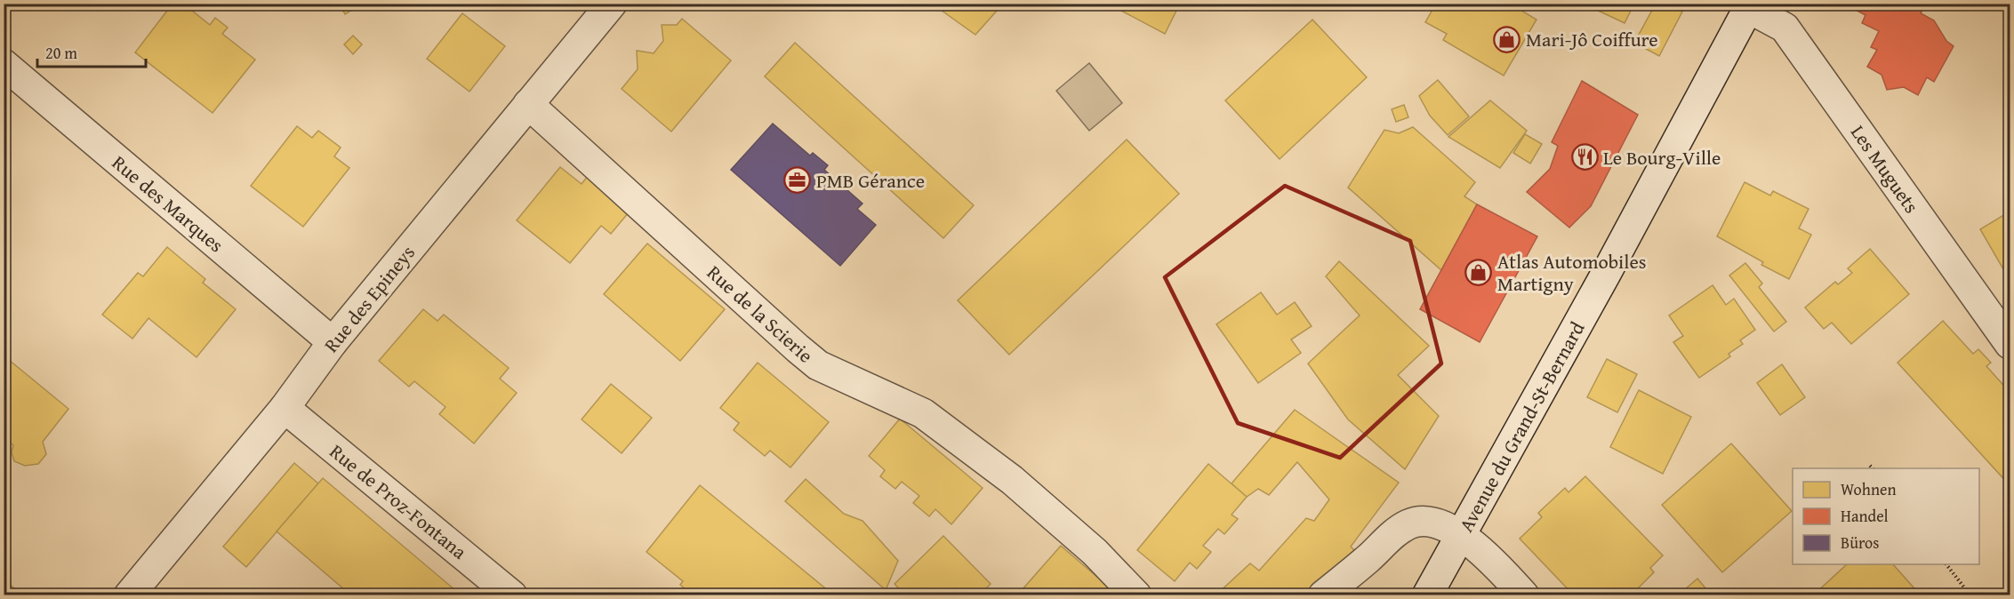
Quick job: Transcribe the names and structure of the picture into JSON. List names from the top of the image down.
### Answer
{
  "streets": {
    "street": [
      "Les Muguets",
      "Rue des Marques",
      "Rue des Epineys",
      "Rue de la Scierie",
      "Avenue du Grand-St-Bernard",
      "Rue de Proz-Fontana"
    ]
  },
  "crossings": [
    ["Les Muguets", "Avenue du Grand-St-Bernard"],
    ["Rue des Marques", "Rue des Epineys"],
    ["Rue des Epineys", "Rue de la Scierie"],
    ["Rue des Epineys", "Rue de Proz-Fontana"]
  ],
  "places": {
    "shop": ["Mari-Jô Coiffure", "Atlas Automobiles Martigny"],
    "restaurant": ["Le Bourg-Ville"],
    "office": ["PMB Gérance"]
  },
  "legend": ["Wohnen", "Handel", "Büros"],
  "scale_bar": "20 m"
}
